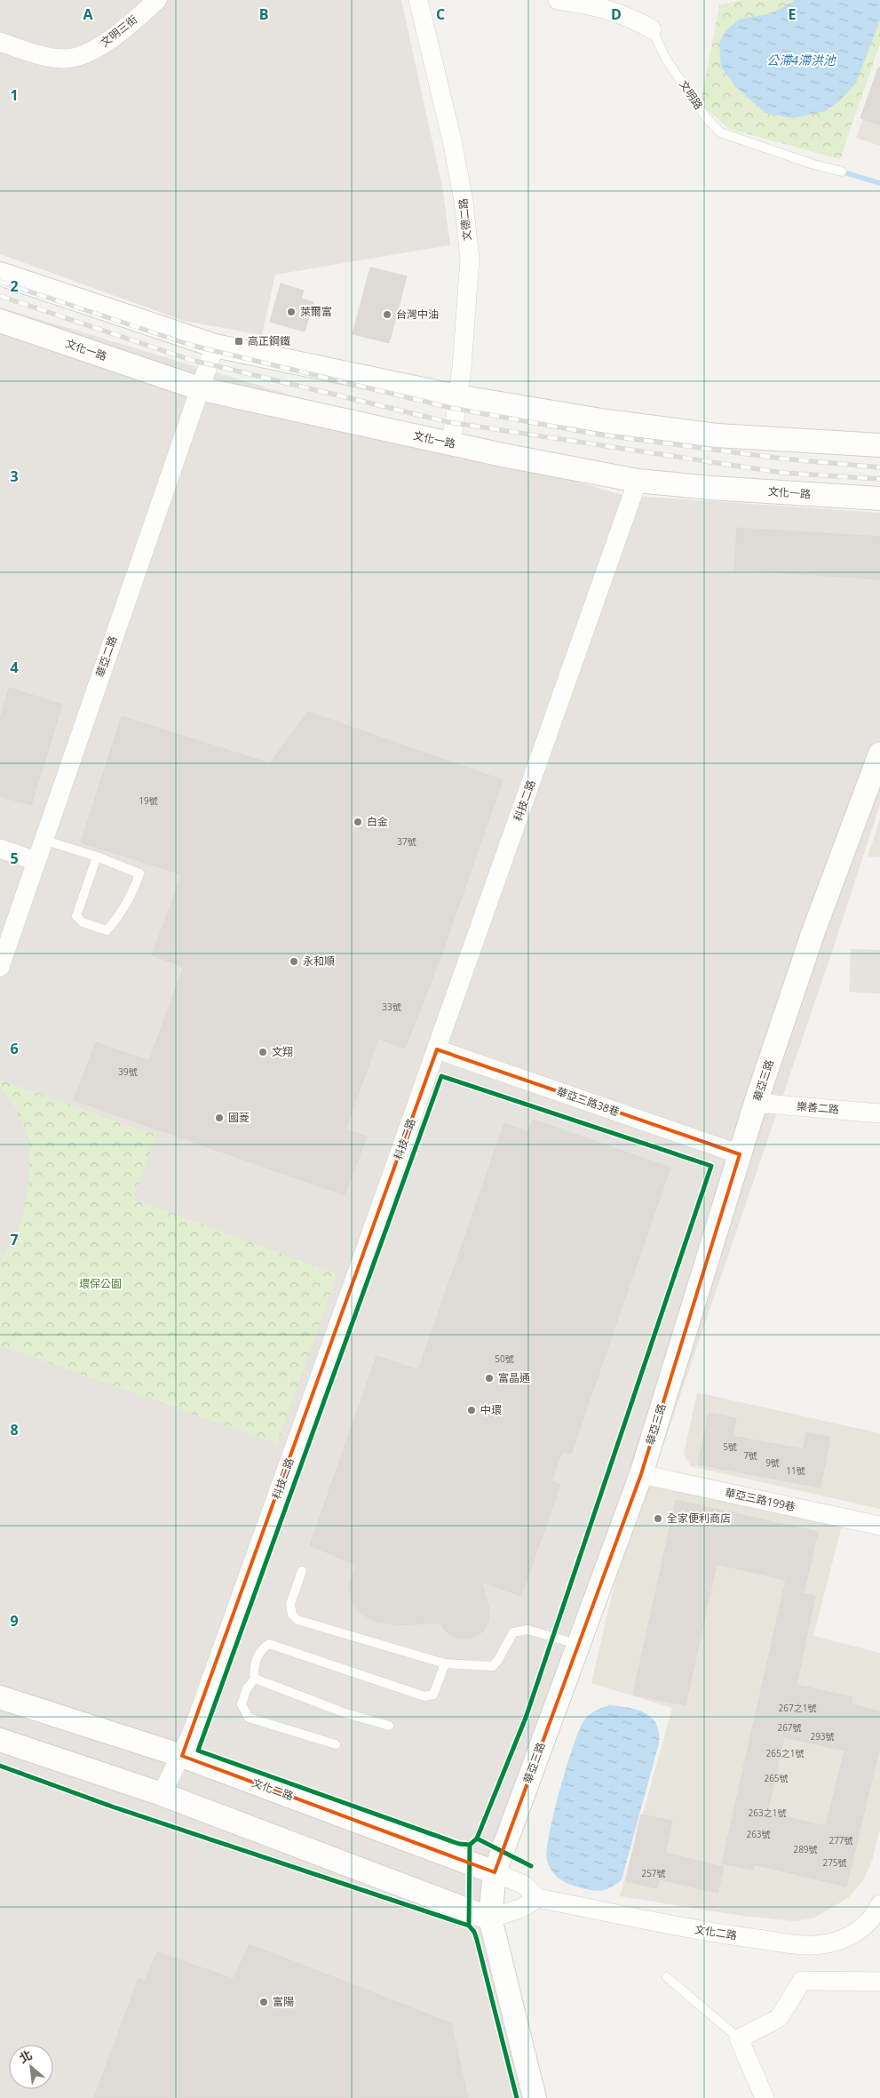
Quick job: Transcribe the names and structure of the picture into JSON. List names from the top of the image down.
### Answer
{
  "streets": {
    "street": [
      "文明三街",
      "文明路",
      "文德二路",
      "文化一路",
      "華亞二路",
      "科技二路",
      "華亞三路",
      "華亞三路38巷",
      "樂善二路",
      "華亞三路199巷",
      "文化二路"
    ]
  },
  "crossings": [
    ["文德二路", "文化一路"],
    ["文化一路", "華亞二路"],
    ["文化一路", "科技二路"],
    ["科技二路", "華亞三路38巷"],
    ["科技二路", "文化二路"],
    ["華亞三路", "華亞三路38巷"],
    ["華亞三路", "樂善二路"],
    ["華亞三路", "華亞三路199巷"],
    ["華亞三路", "文化二路"]
  ],
  "water": ["公滯4滯洪池"],
  "parks": ["環保公園"],
  "places": {
    "other": [
      "萊爾富",
      "台灣中油",
      "白金",
      "永和順",
      "文翔",
      "國菱",
      "富晶通",
      "中環",
      "全家便利商店",
      "富陽"
    ],
    "transit": ["高正鋼鐵"]
  },
  "house_numbers": [
    "19號",
    "37號",
    "33號",
    "39號",
    "50號",
    "5號",
    "7號",
    "9號",
    "11號",
    "267之1號",
    "267號",
    "293號",
    "265之1號",
    "265號",
    "263之1號",
    "263號",
    "277號",
    "289號",
    "275號",
    "257號"
  ],
  "north": "top left",
  "grid": {
    "columns": [
      "A",
      "B",
      "C",
      "D",
      "E"
    ],
    "rows": [
      "1",
      "2",
      "3",
      "4",
      "5",
      "6",
      "7",
      "8",
      "9"
    ]
  }
}
